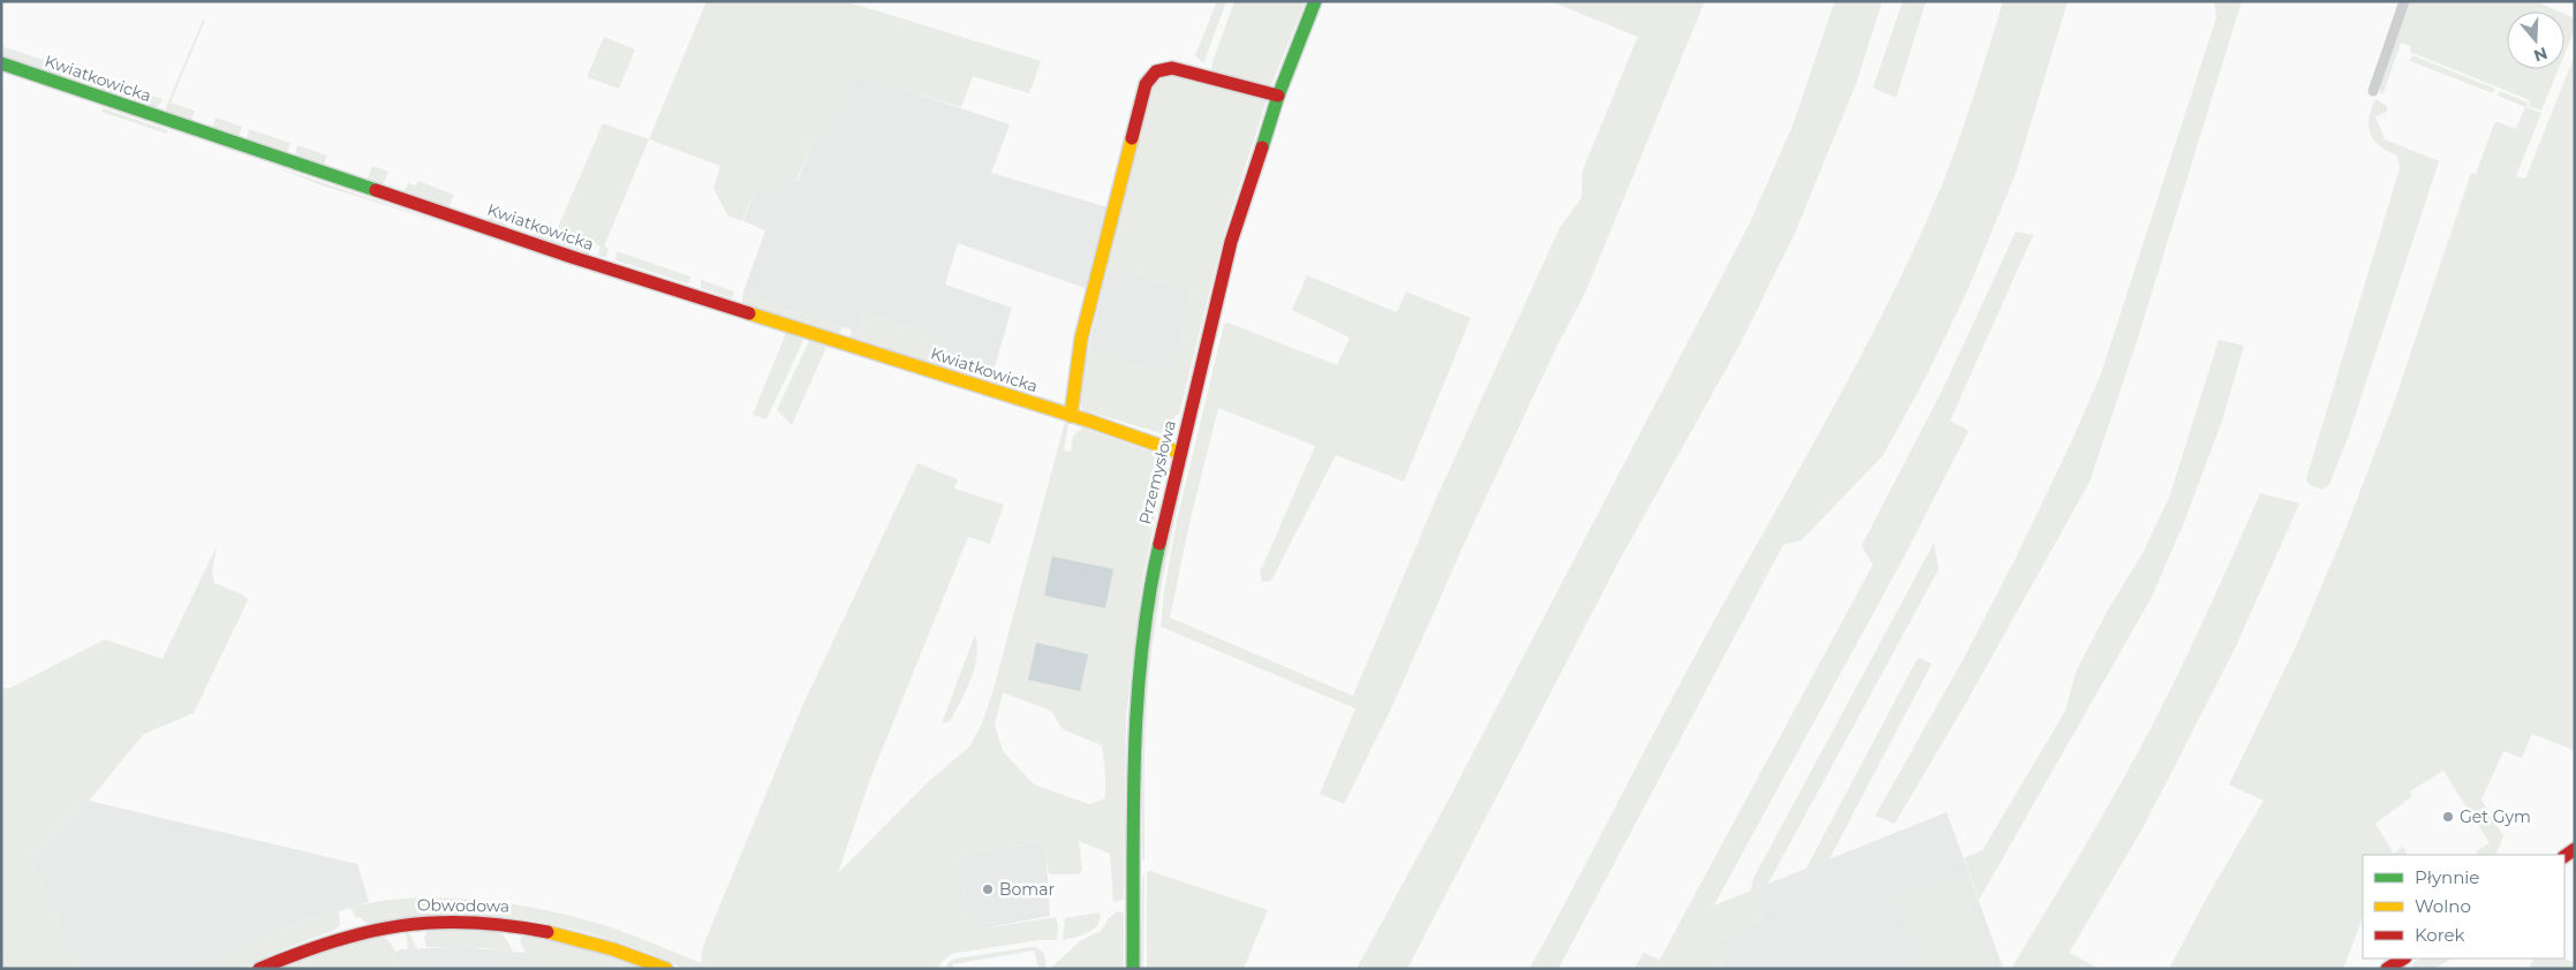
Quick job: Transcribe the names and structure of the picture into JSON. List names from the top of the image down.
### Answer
{
  "streets": {
    "street": ["Kwiatkowicka", "Przemysłowa", "Obwodowa"]
  },
  "crossings": [
    ["Kwiatkowicka", "Przemysłowa"]
  ],
  "places": ["Get Gym", "Bomar"],
  "legend": ["Płynnie", "Wolno", "Korek"],
  "north": "bottom"
}
